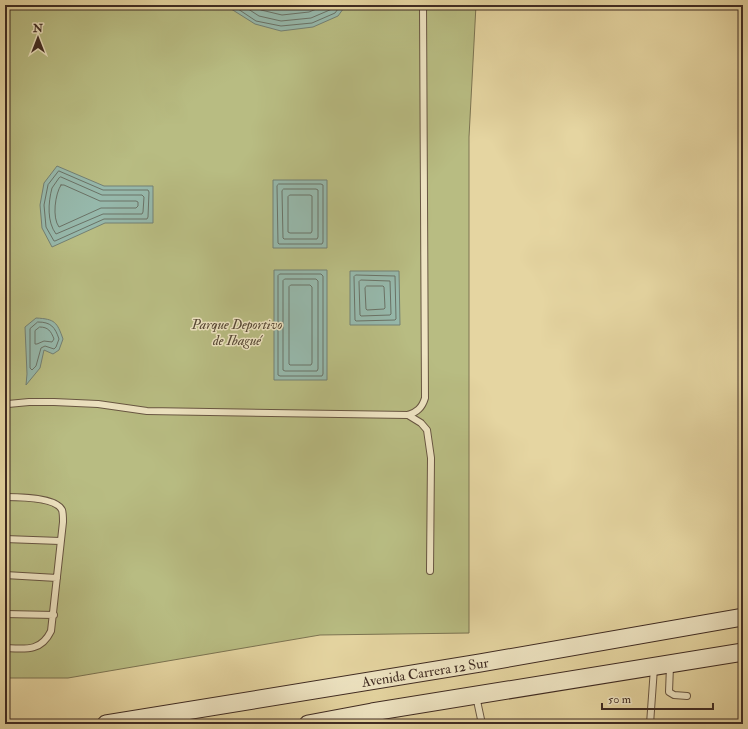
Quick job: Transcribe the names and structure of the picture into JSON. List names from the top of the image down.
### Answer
{
  "streets": {
    "street": ["Avenida Carrera 12 Sur"]
  },
  "parks": ["Parque Deportivo de Ibagué"],
  "scale_bar": "50 m",
  "north": "top"
}
